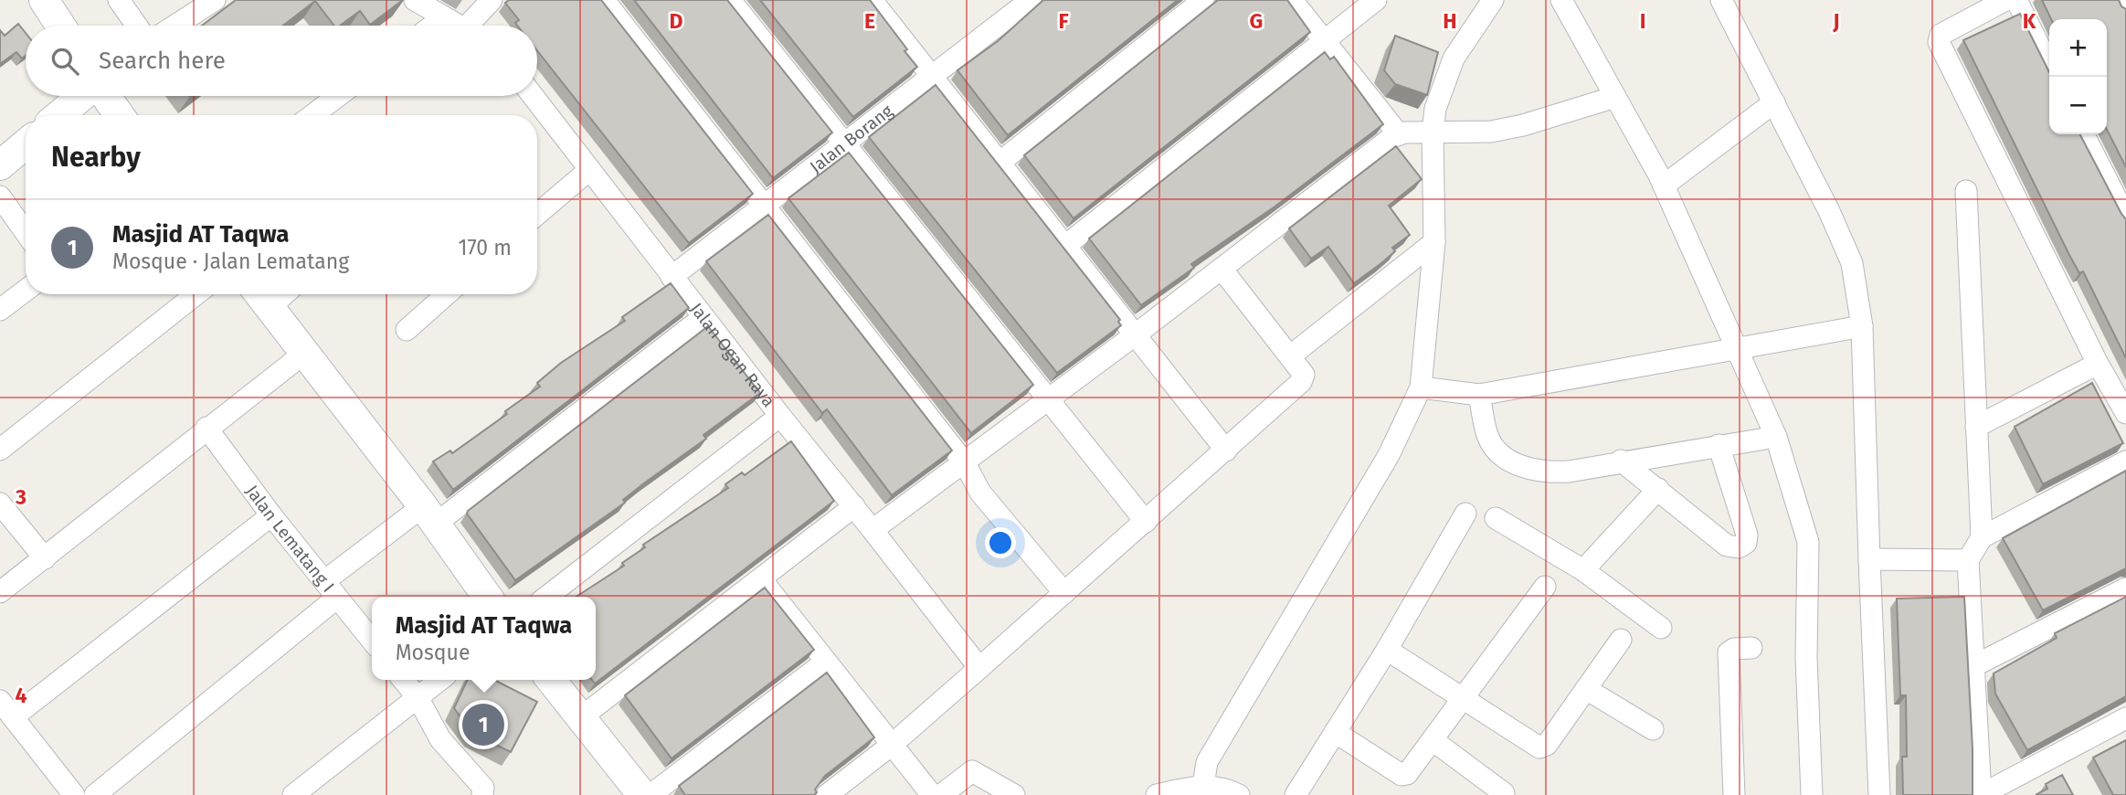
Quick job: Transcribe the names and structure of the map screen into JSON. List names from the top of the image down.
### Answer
{
  "streets": {
    "street": ["Jalan Borang", "Jalan Ogan Raya", "Jalan Lematang I"]
  },
  "crossings": [
    ["Jalan Borang", "Jalan Ogan Raya"]
  ],
  "page": {
    "map_buttons": ["+", "−"],
    "search": "Search here",
    "heading": "Nearby",
    "list": [
      {
        "mark": "1",
        "name": "Masjid AT Taqwa",
        "note": "Mosque · Jalan Lematang",
        "value": "170 m"
      }
    ],
    "popup": ["Masjid AT Taqwa", "Mosque"],
    "pins": "1"
  },
  "grid": {
    "columns": [
      "D",
      "E",
      "F",
      "G",
      "H",
      "I",
      "J",
      "K"
    ],
    "rows": ["3", "4"]
  }
}
